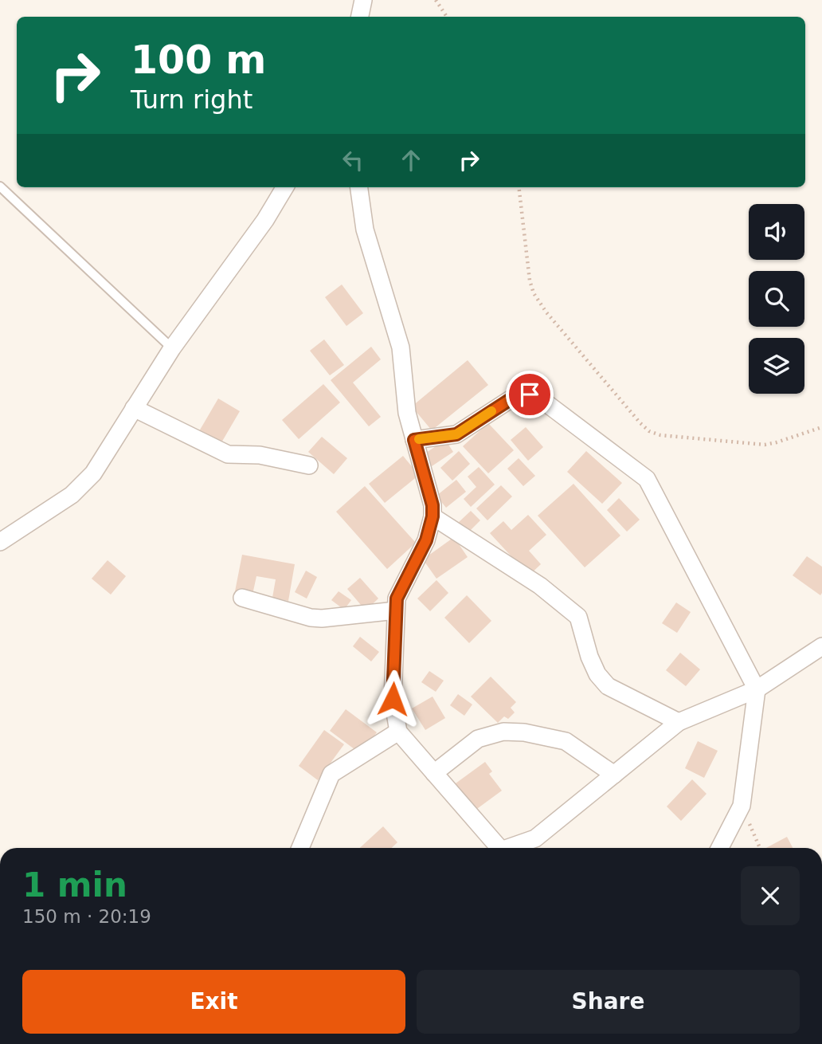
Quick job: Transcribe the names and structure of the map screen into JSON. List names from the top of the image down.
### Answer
{
  "page": {
    "turn": ["100 m", "Turn right"],
    "heading": ["1 min", "150 m · 20:19"],
    "buttons": ["Exit", "Share"]
  }
}
